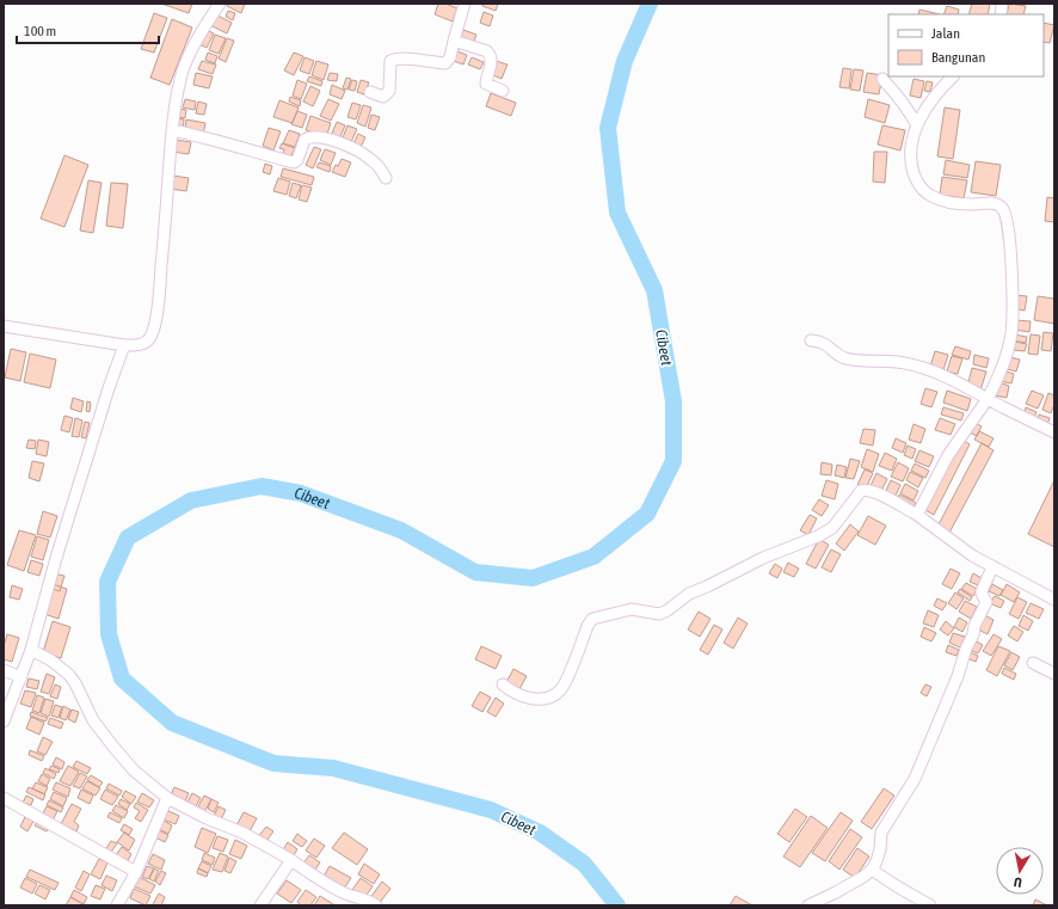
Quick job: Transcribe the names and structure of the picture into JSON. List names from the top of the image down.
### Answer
{
  "water": ["Cibeet"],
  "legend": ["Jalan", "Bangunan"],
  "scale_bar": "100 m",
  "north": "bottom"
}
